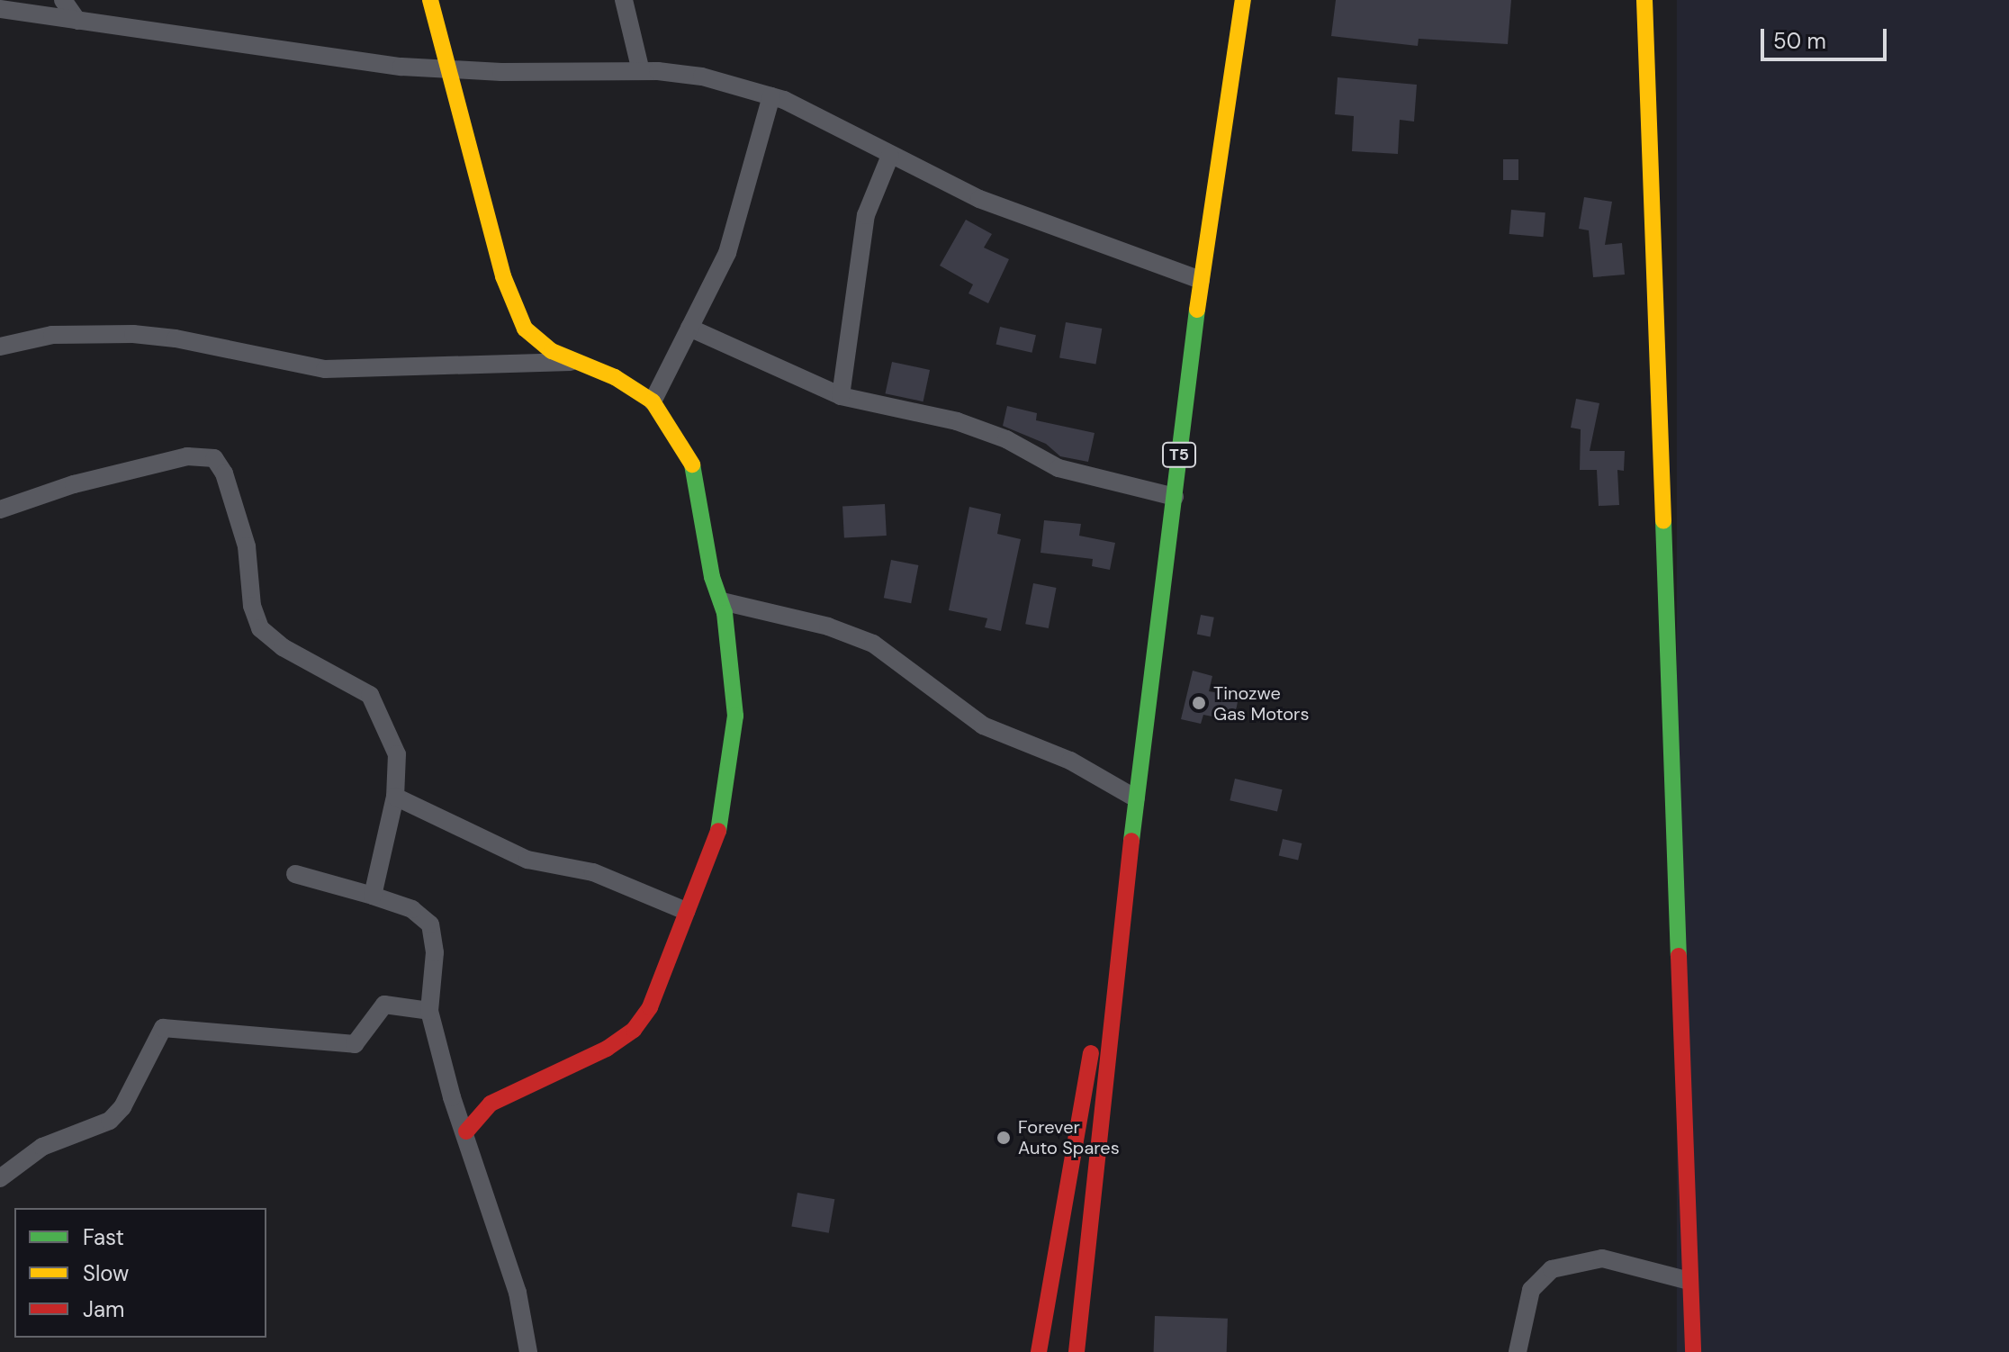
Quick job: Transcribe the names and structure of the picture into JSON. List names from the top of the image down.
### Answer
{
  "streets": {
    "main road": ["T5"]
  },
  "places": ["Tinozwe Gas Motors", "Forever Auto Spares"],
  "legend": ["Fast", "Slow", "Jam"],
  "scale_bar": "50 m"
}
